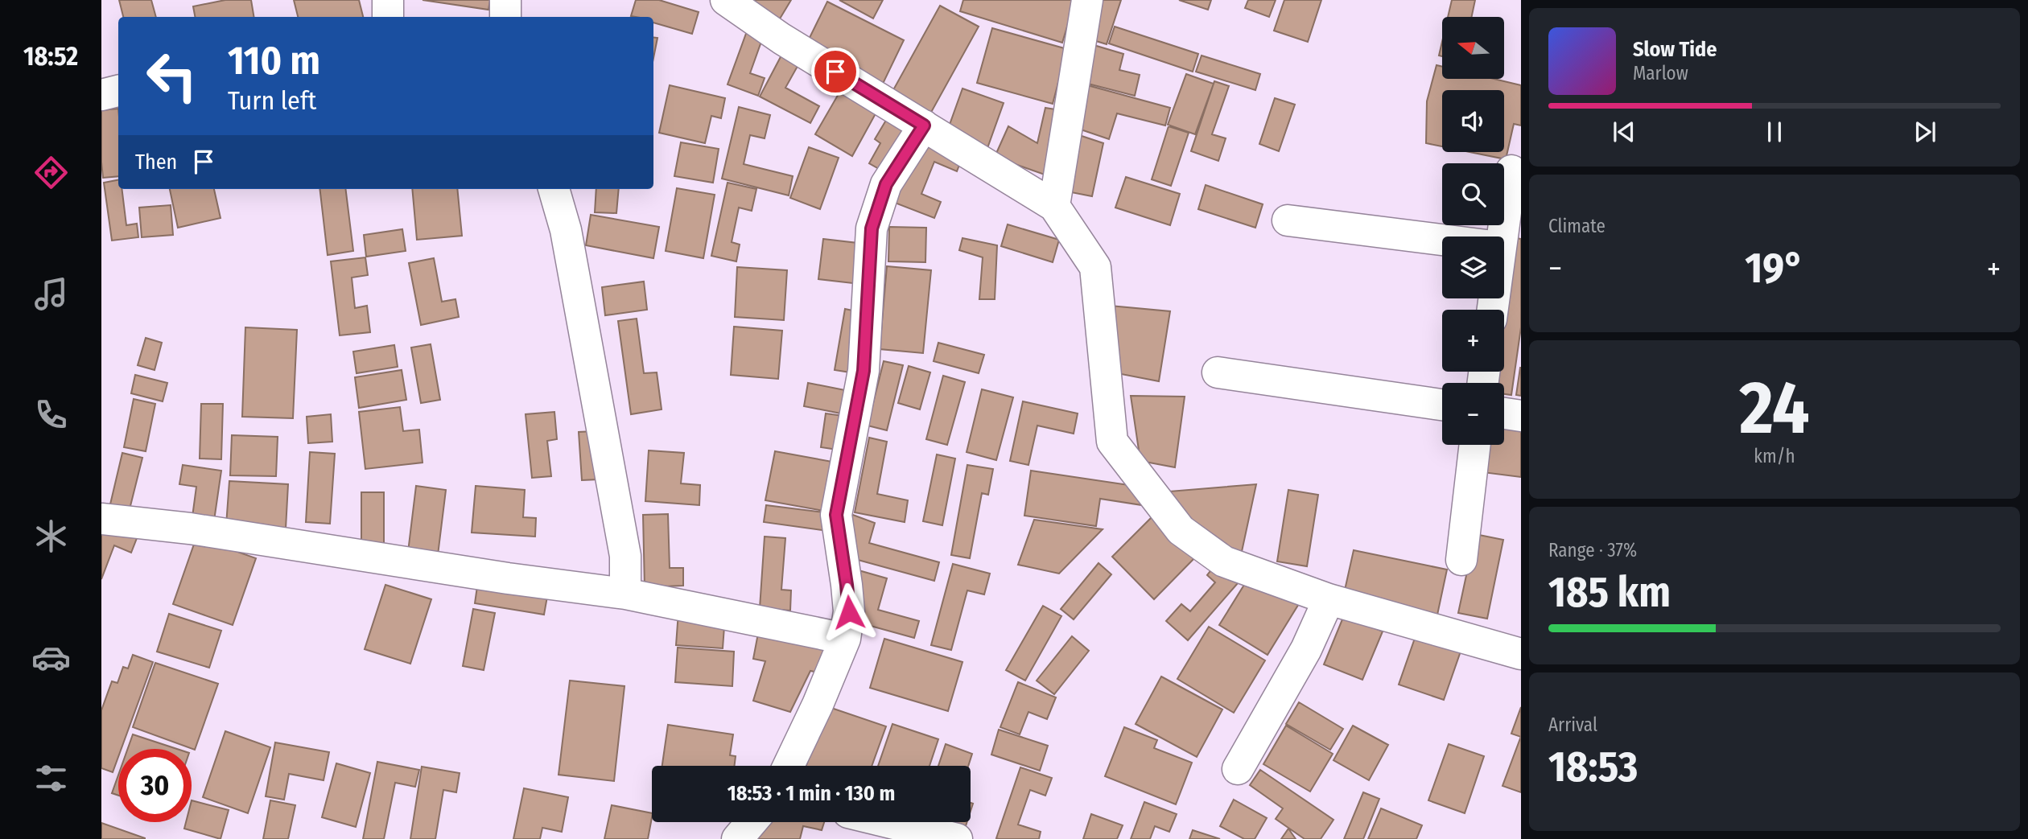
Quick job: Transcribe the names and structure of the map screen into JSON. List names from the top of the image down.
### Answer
{
  "north": "left",
  "page": {
    "tabs": "18:52",
    "map_buttons": ["+", "−"],
    "turn": ["110 m", "Turn left"],
    "song": ["Slow Tide", "Marlow"],
    "then": "Then",
    "tile": [
      "Climate",
      ["24", "km/h"],
      ["Range · 37%", "185 km"],
      ["Arrival", "18:53"]
    ],
    "heat": ["−", "19°", "+"],
    "limit": "30",
    "trip": "18:53 · 1 min · 130 m"
  }
}
